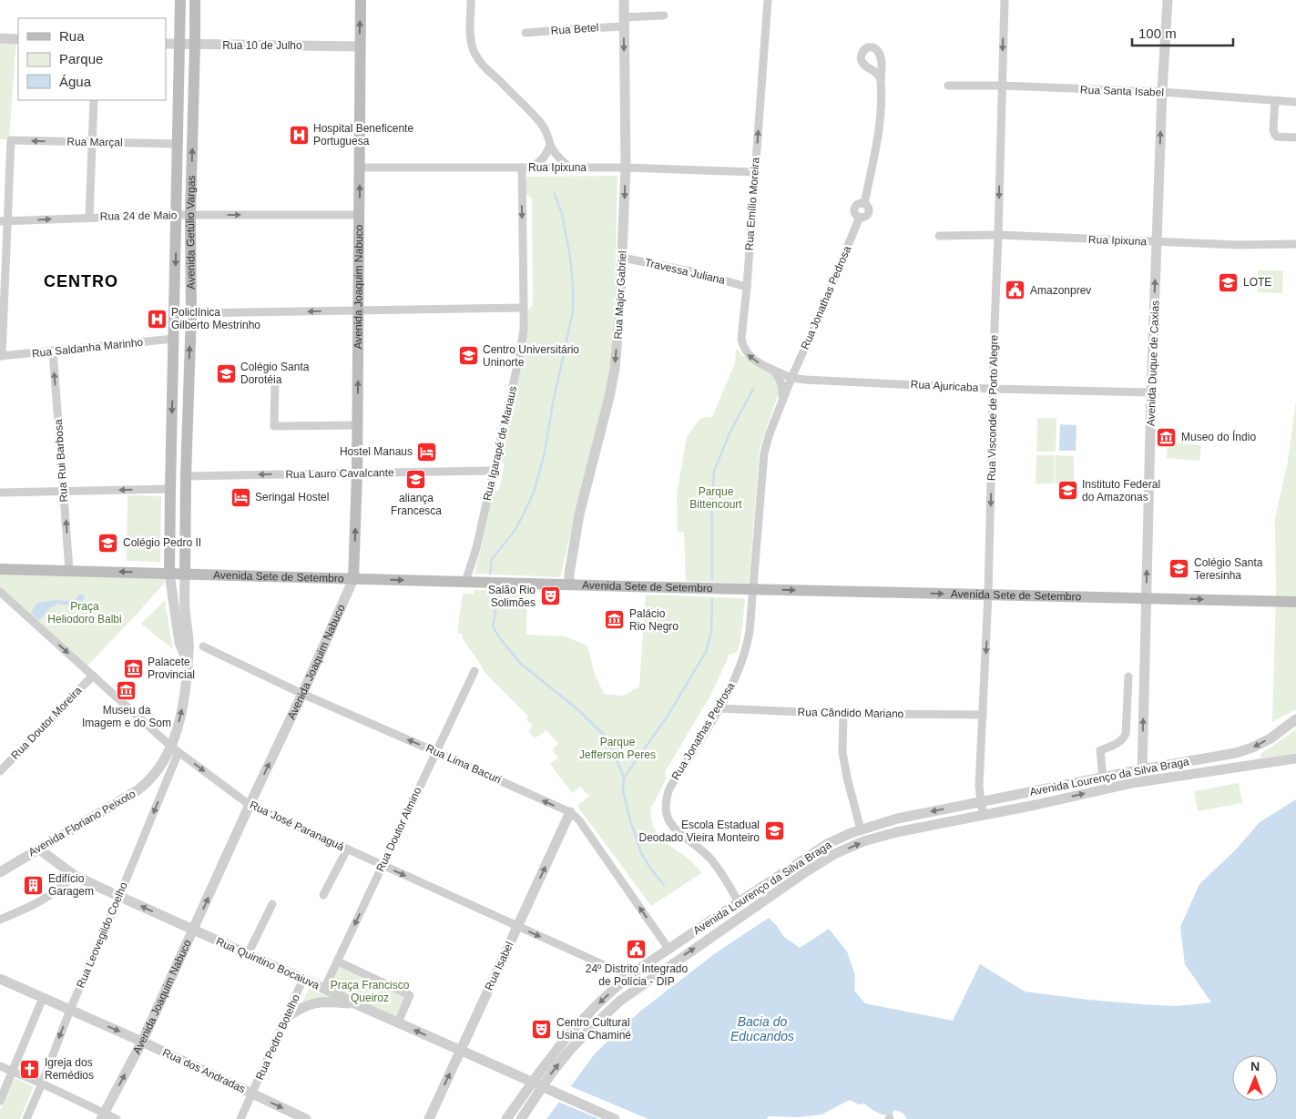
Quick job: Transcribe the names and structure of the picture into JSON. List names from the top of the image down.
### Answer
{
  "streets": {
    "main road": ["Avenida Getúlio Vargas", "Avenida Joaquim Nabuco", "Avenida Sete de Setembro"],
    "street": [
      "Rua Betel",
      "Rua 10 de Julho",
      "Rua Santa Isabel",
      "Rua Marçal",
      "Rua Ipixuna",
      "Rua Emílio Moreira",
      "Rua 24 de Maio",
      "Travessa Juliana",
      "Rua Major Gabriel",
      "Rua Jonathas Pedrosa",
      "Rua Saldanha Marinho",
      "Avenida Duque de Caxias",
      "Rua Ajuricaba",
      "Rua Visconde de Porto Alegre",
      "Rua Igarapé de Manaus",
      "Rua Rui Barbosa",
      "Rua Lauro Cavalcante",
      "Rua Cândido Mariano",
      "Rua Doutor Moreira",
      "Rua Lima Bacuri",
      "Avenida Lourenço da Silva Braga",
      "Avenida Floriano Peixoto",
      "Rua José Paranaguá",
      "Rua Doutor Almino",
      "Rua Leovegildo Coelho",
      "Rua Quintino Bocaiuva",
      "Rua Isabel",
      "Rua Pedro Botelho",
      "Rua dos Andradas"
    ]
  },
  "crossings": [
    ["Rua Betel", "Rua Major Gabriel"],
    ["Rua 10 de Julho", "Avenida Getúlio Vargas"],
    ["Rua 10 de Julho", "Avenida Joaquim Nabuco"],
    ["Rua Santa Isabel", "Avenida Duque de Caxias"],
    ["Rua Santa Isabel", "Rua Visconde de Porto Alegre"],
    ["Rua Marçal", "Rua 24 de Maio"],
    ["Rua Marçal", "Avenida Getúlio Vargas"],
    ["Rua Ipixuna", "Rua Emílio Moreira"],
    ["Rua Ipixuna", "Avenida Joaquim Nabuco"],
    ["Rua Ipixuna", "Rua Major Gabriel"],
    ["Rua Ipixuna", "Avenida Duque de Caxias"],
    ["Rua Ipixuna", "Rua Visconde de Porto Alegre"],
    ["Rua Ipixuna", "Rua Igarapé de Manaus"],
    ["Rua Emílio Moreira", "Travessa Juliana"],
    ["Rua Emílio Moreira", "Rua Jonathas Pedrosa"],
    ["Rua Emílio Moreira", "Rua Ajuricaba"],
    ["Rua 24 de Maio", "Avenida Getúlio Vargas"],
    ["Rua 24 de Maio", "Avenida Joaquim Nabuco"],
    ["Avenida Getúlio Vargas", "Rua Saldanha Marinho"],
    ["Avenida Getúlio Vargas", "Rua Lauro Cavalcante"],
    ["Avenida Getúlio Vargas", "Avenida Sete de Setembro"],
    ["Avenida Getúlio Vargas", "Avenida Floriano Peixoto"],
    ["Travessa Juliana", "Rua Major Gabriel"],
    ["Avenida Joaquim Nabuco", "Rua Lauro Cavalcante"],
    ["Avenida Joaquim Nabuco", "Avenida Sete de Setembro"],
    ["Avenida Joaquim Nabuco", "Rua Lima Bacuri"],
    ["Avenida Joaquim Nabuco", "Rua José Paranaguá"],
    ["Avenida Joaquim Nabuco", "Rua Quintino Bocaiuva"],
    ["Avenida Joaquim Nabuco", "Rua dos Andradas"],
    ["Rua Major Gabriel", "Avenida Sete de Setembro"],
    ["Rua Jonathas Pedrosa", "Rua Ajuricaba"],
    ["Rua Jonathas Pedrosa", "Avenida Sete de Setembro"],
    ["Rua Jonathas Pedrosa", "Rua Cândido Mariano"],
    ["Rua Jonathas Pedrosa", "Avenida Lourenço da Silva Braga"],
    ["Rua Saldanha Marinho", "Rua Rui Barbosa"],
    ["Avenida Duque de Caxias", "Rua Ajuricaba"],
    ["Avenida Duque de Caxias", "Avenida Sete de Setembro"],
    ["Avenida Duque de Caxias", "Avenida Lourenço da Silva Braga"],
    ["Rua Ajuricaba", "Rua Visconde de Porto Alegre"],
    ["Rua Visconde de Porto Alegre", "Avenida Sete de Setembro"],
    ["Rua Visconde de Porto Alegre", "Rua Cândido Mariano"],
    ["Rua Visconde de Porto Alegre", "Avenida Lourenço da Silva Braga"],
    ["Rua Igarapé de Manaus", "Rua Lauro Cavalcante"],
    ["Rua Igarapé de Manaus", "Avenida Sete de Setembro"],
    ["Rua Rui Barbosa", "Avenida Sete de Setembro"],
    ["Avenida Sete de Setembro", "Avenida Floriano Peixoto"],
    ["Rua Doutor Moreira", "Rua José Paranaguá"],
    ["Rua Lima Bacuri", "Avenida Lourenço da Silva Braga"],
    ["Rua Lima Bacuri", "Rua Doutor Almino"],
    ["Rua Lima Bacuri", "Rua Isabel"],
    ["Avenida Lourenço da Silva Braga", "Rua José Paranaguá"],
    ["Avenida Floriano Peixoto", "Rua José Paranaguá"],
    ["Avenida Floriano Peixoto", "Rua Leovegildo Coelho"],
    ["Avenida Floriano Peixoto", "Rua Quintino Bocaiuva"],
    ["Rua José Paranaguá", "Rua Doutor Almino"],
    ["Rua José Paranaguá", "Rua Leovegildo Coelho"],
    ["Rua José Paranaguá", "Rua Isabel"],
    ["Rua Doutor Almino", "Rua Quintino Bocaiuva"],
    ["Rua Leovegildo Coelho", "Rua Quintino Bocaiuva"],
    ["Rua Leovegildo Coelho", "Rua dos Andradas"],
    ["Rua Quintino Bocaiuva", "Rua Isabel"],
    ["Rua Quintino Bocaiuva", "Rua Pedro Botelho"],
    ["Rua Pedro Botelho", "Rua dos Andradas"]
  ],
  "one_way": [
    "Rua Emílio Moreira",
    "Rua 24 de Maio",
    "Avenida Joaquim Nabuco",
    "Rua Major Gabriel",
    "Avenida Duque de Caxias",
    "Rua Visconde de Porto Alegre",
    "Rua Rui Barbosa",
    "Rua Lauro Cavalcante",
    "Rua Lima Bacuri",
    "Rua José Paranaguá",
    "Rua Isabel"
  ],
  "districts": ["CENTRO"],
  "water": ["Bacia do Educandos"],
  "parks": [
    "Parque Bittencourt",
    "Praça Heliodoro Balbi",
    "Parque Jefferson Peres",
    "Praça Francisco Queiroz"
  ],
  "places": {
    "hospital": ["Hospital Beneficente Portuguesa", "Policlínica Gilberto Mestrinho"],
    "school or university": [
      "LOTE",
      "Centro Universitário Uninorte",
      "Colégio Santa Dorotéia",
      "aliança Francesca",
      "Instituto Federal do Amazonas",
      "Colégio Pedro II",
      "Colégio Santa Teresinha",
      "Escola Estadual Deodado Vieira Monteiro"
    ],
    "public building": ["Amazonprev", "24º Distrito Integrado de Polícia - DIP"],
    "museum": [
      "Museo do Índio",
      "Palácio Rio Negro",
      "Palacete Provincial",
      "Museu da Imagem e do Som"
    ],
    "hotel": ["Hostel Manaus", "Seringal Hostel"],
    "theatre": ["Salão Rio Solimões", "Centro Cultural Usina Chaminé"],
    "building": ["Edifício Garagem"],
    "church": ["Igreja dos Remédios"]
  },
  "legend": ["Rua", "Parque", "Água"],
  "scale_bar": "100 m",
  "north": "top"
}
